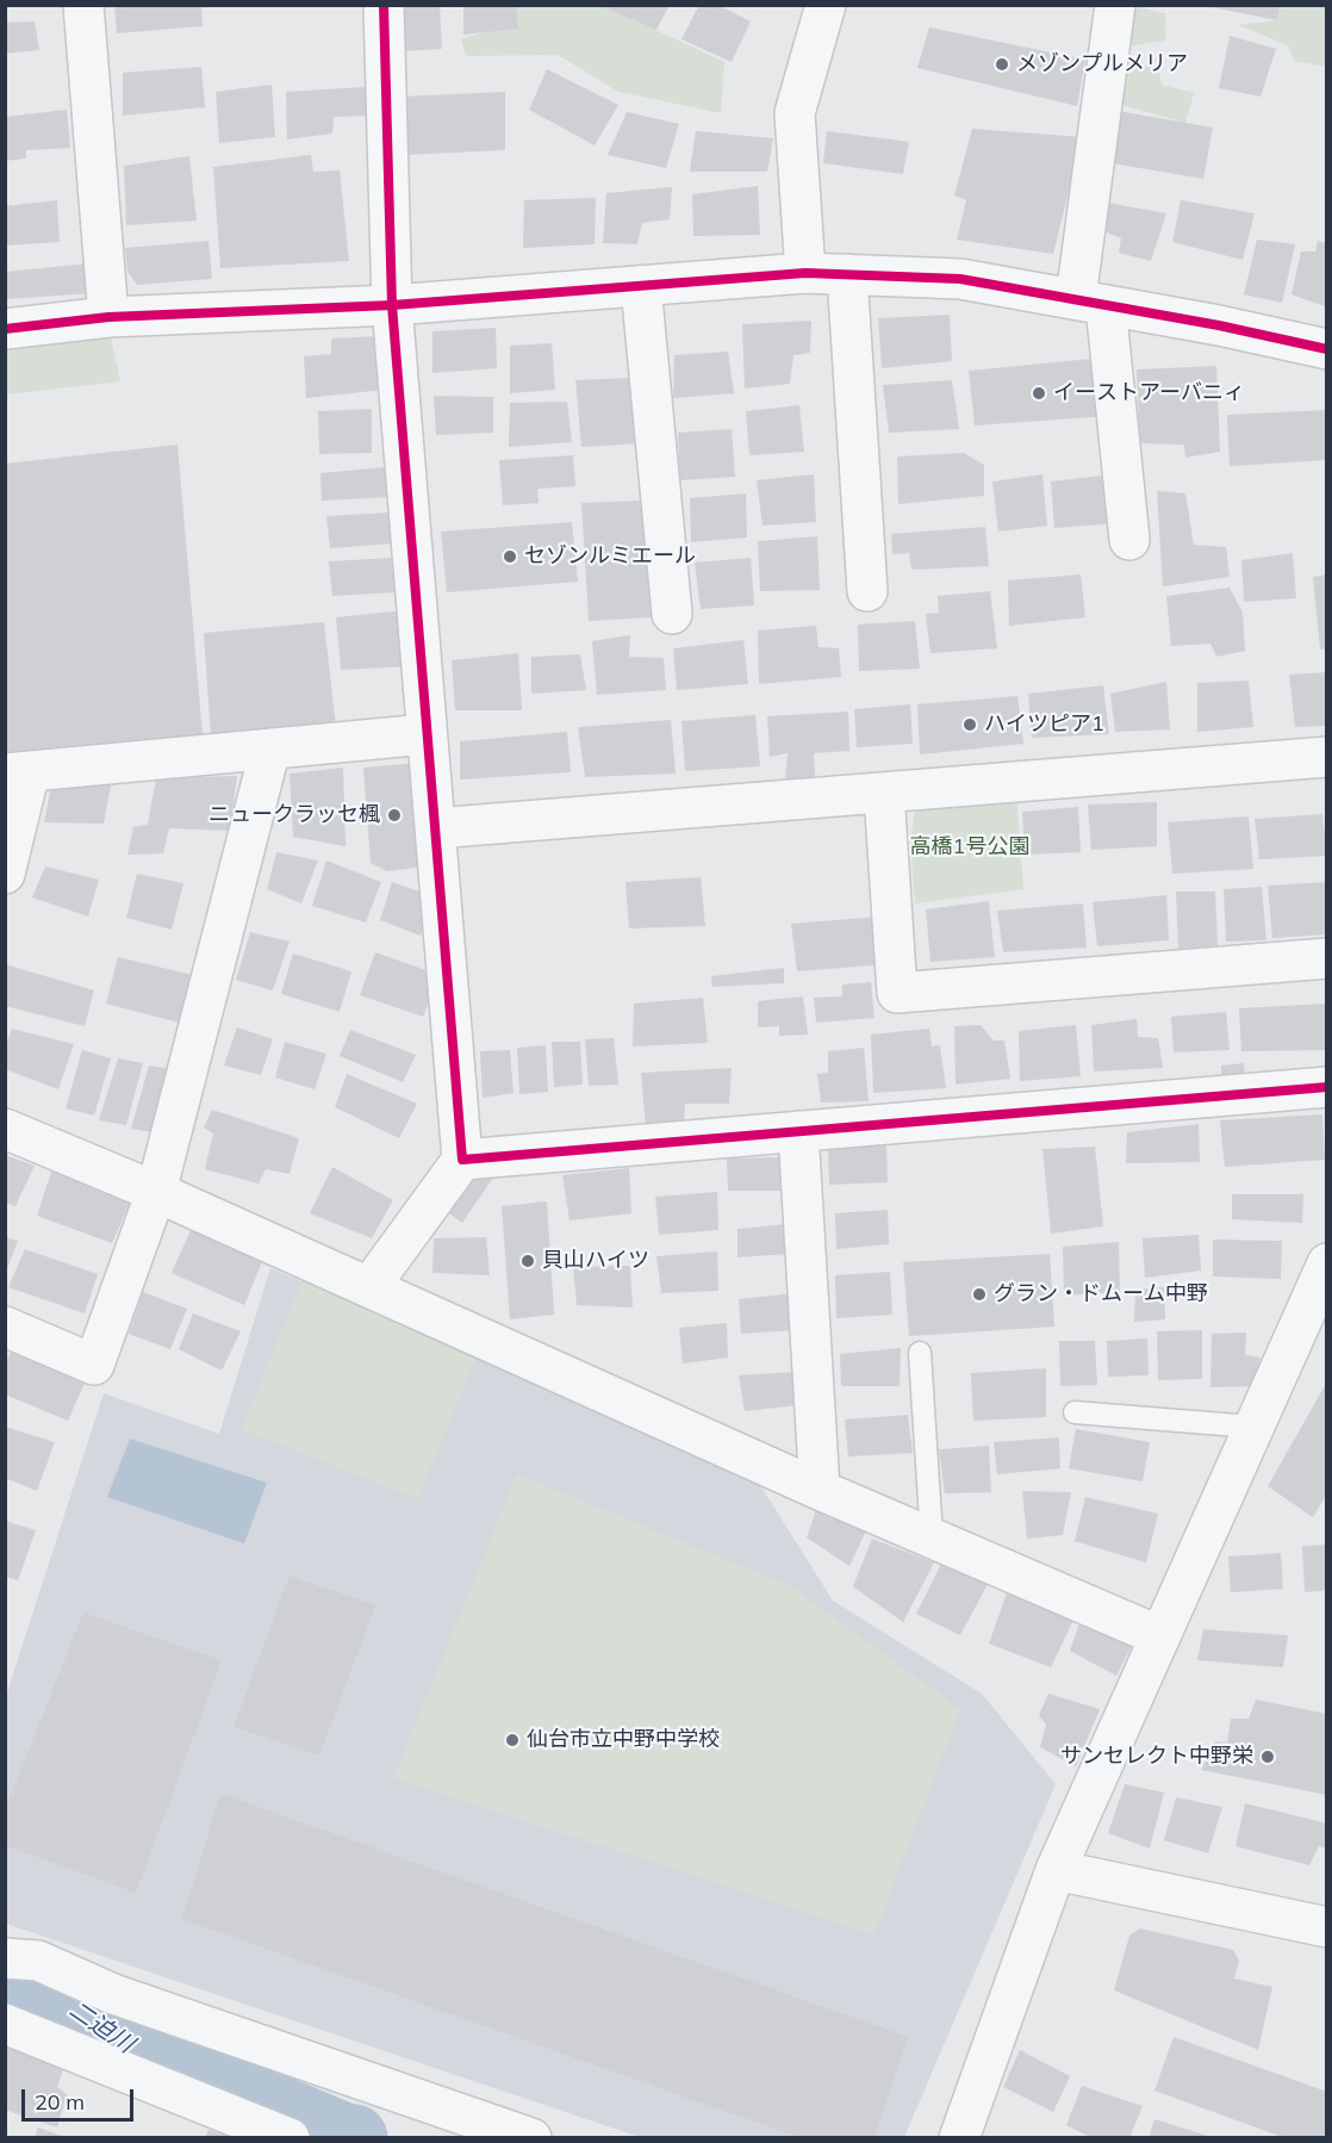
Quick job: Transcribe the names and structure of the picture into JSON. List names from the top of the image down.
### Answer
{
  "water": ["二迫川"],
  "parks": ["高橋1号公園"],
  "places": [
    "メゾンプルメリア",
    "イーストアーバニィ",
    "セゾンルミエール",
    "ハイツピア1",
    "ニュークラッセ楓",
    "貝山ハイツ",
    "グラン・ドムーム中野",
    "仙台市立中野中学校",
    "サンセレクト中野栄"
  ],
  "scale_bar": "20 m"
}
